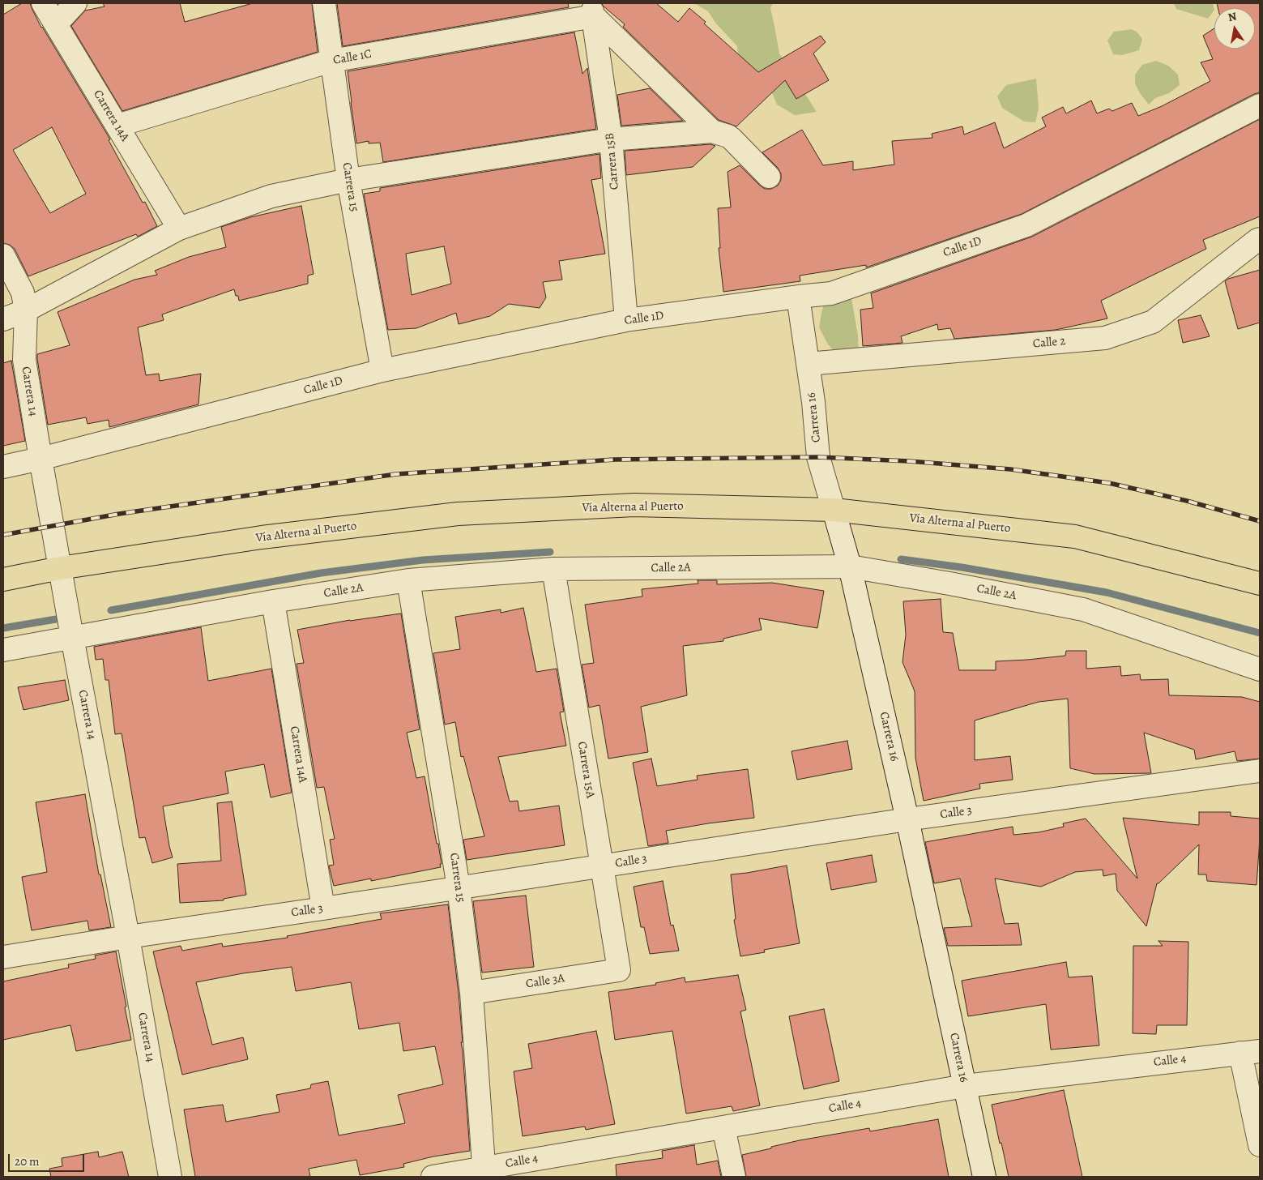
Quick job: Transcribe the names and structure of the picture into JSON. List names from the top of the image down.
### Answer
{
  "streets": {
    "main road": ["Vía Alterna al Puerto"],
    "street": [
      "Calle 1C",
      "Carrera 14A",
      "Carrera 15B",
      "Carrera 15",
      "Calle 1D",
      "Calle 2",
      "Carrera 14",
      "Carrera 16",
      "Calle 2A",
      "Carrera 15A",
      "Calle 3",
      "Calle 3A",
      "Calle 4"
    ]
  },
  "crossings": [
    ["Calle 1C", "Carrera 14A"],
    ["Calle 1C", "Carrera 15B"],
    ["Calle 1C", "Carrera 15"],
    ["Carrera 14A", "Calle 2A"],
    ["Carrera 14A", "Calle 3"],
    ["Carrera 15B", "Calle 1D"],
    ["Carrera 15", "Calle 1D"],
    ["Carrera 15", "Calle 2A"],
    ["Carrera 15", "Calle 3"],
    ["Carrera 15", "Calle 3A"],
    ["Carrera 15", "Calle 4"],
    ["Calle 1D", "Carrera 14"],
    ["Calle 1D", "Carrera 16"],
    ["Calle 2", "Carrera 16"],
    ["Carrera 14", "Vía Alterna al Puerto"],
    ["Carrera 14", "Calle 2A"],
    ["Carrera 14", "Calle 3"],
    ["Carrera 16", "Vía Alterna al Puerto"],
    ["Carrera 16", "Calle 2A"],
    ["Carrera 16", "Calle 3"],
    ["Carrera 16", "Calle 4"],
    ["Calle 2A", "Carrera 15A"],
    ["Carrera 15A", "Calle 3"],
    ["Carrera 15A", "Calle 3A"]
  ],
  "scale_bar": "20 m",
  "north": "top"
}
